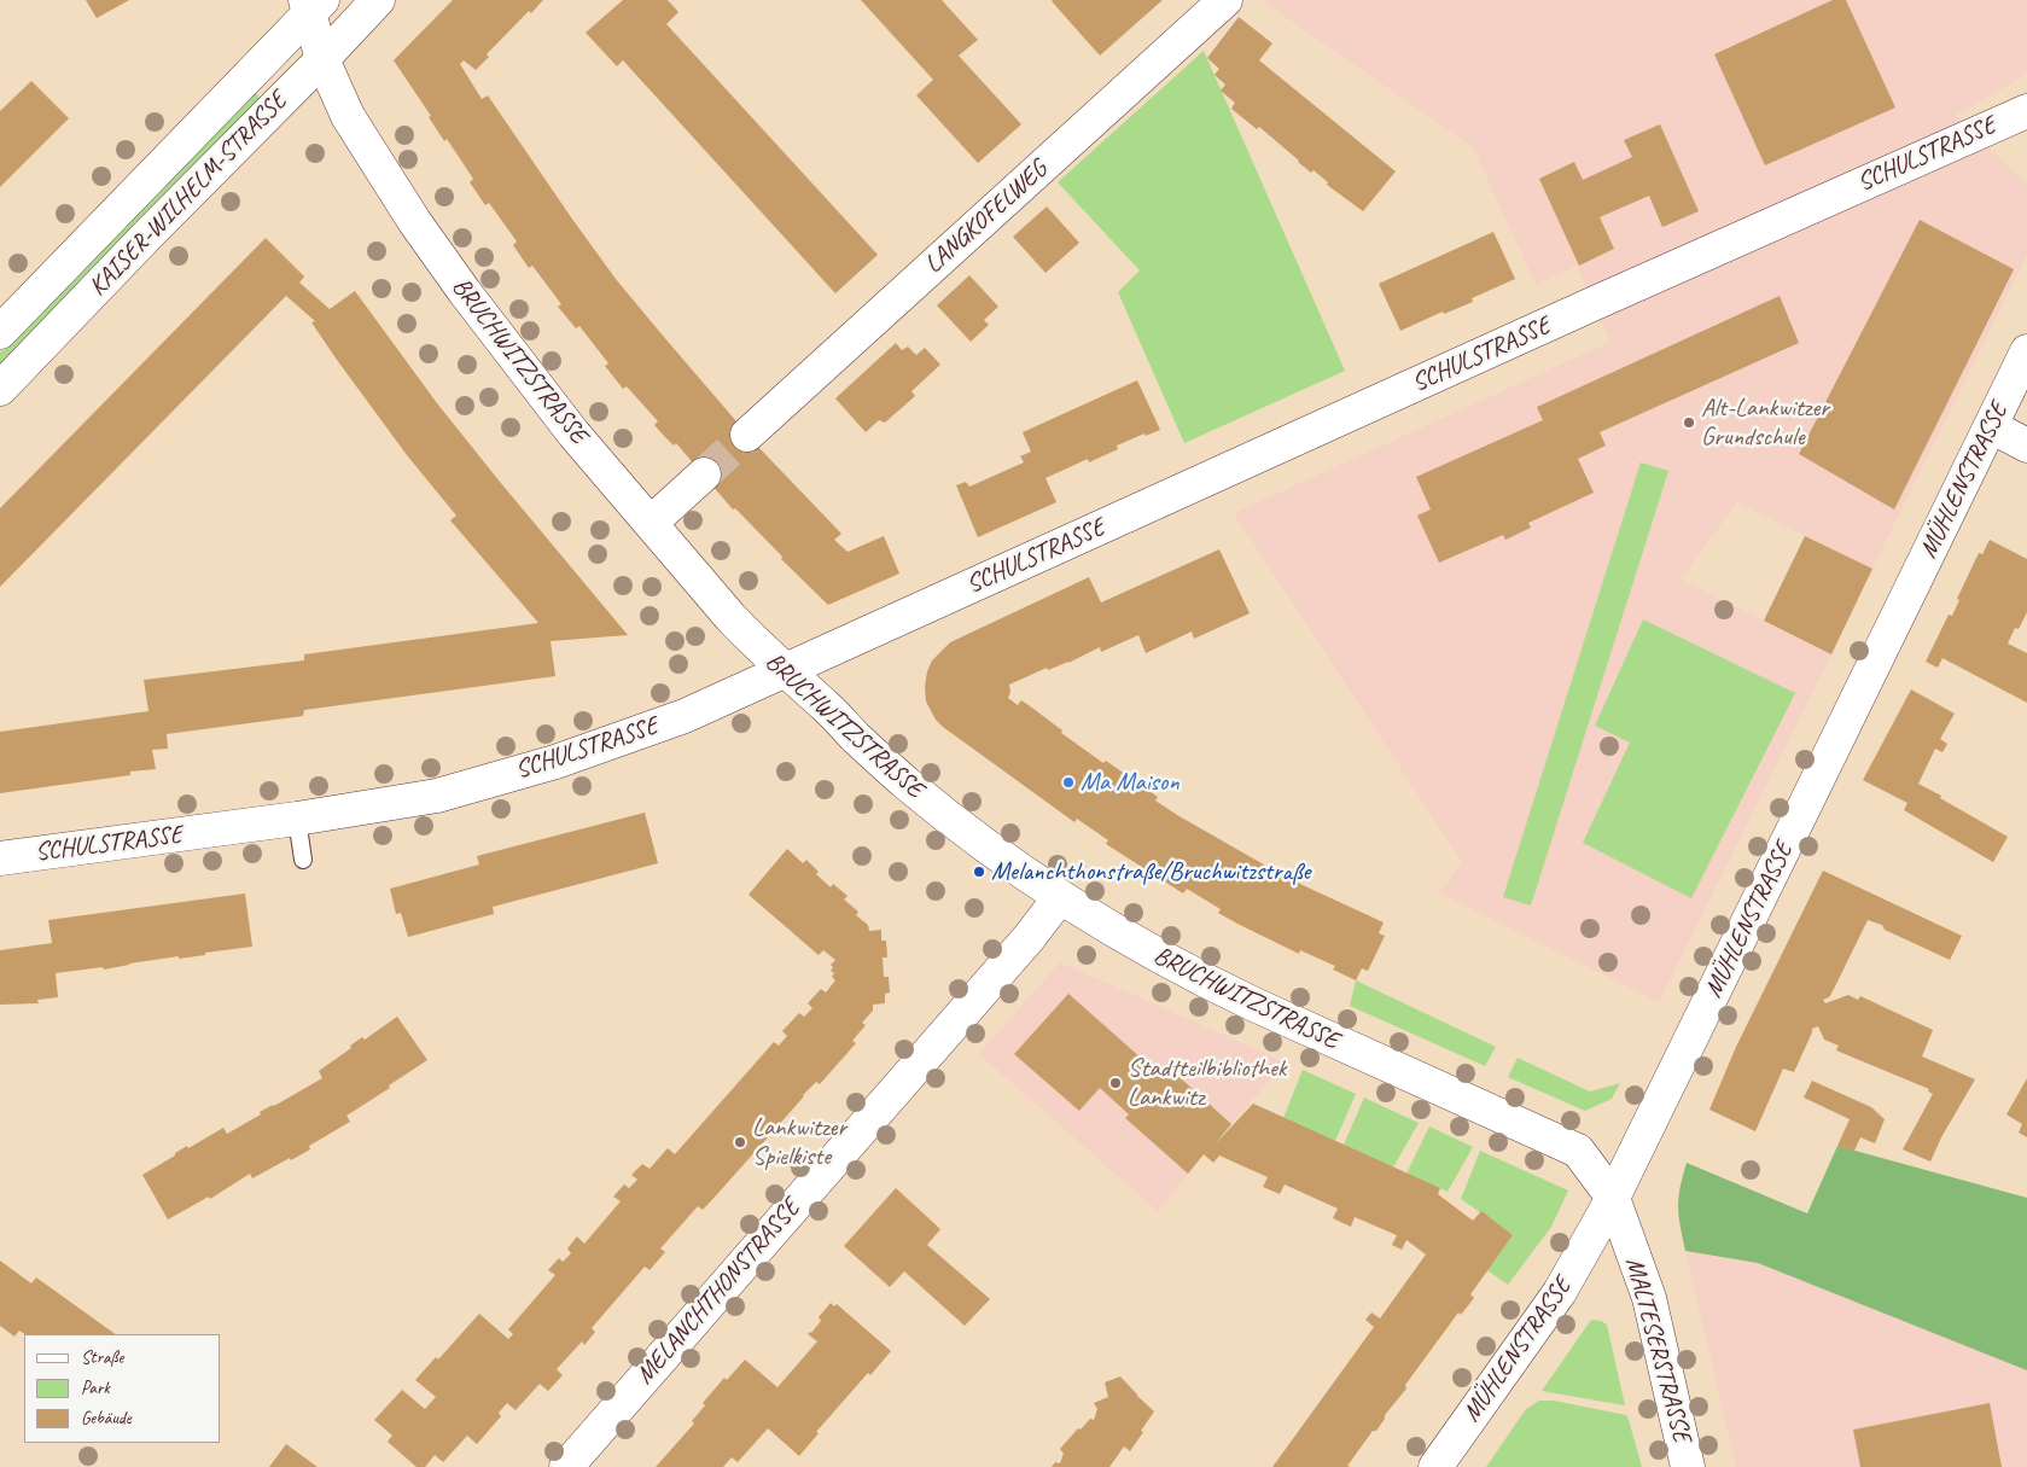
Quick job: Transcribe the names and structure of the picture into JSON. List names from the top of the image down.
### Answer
{
  "streets": {
    "street": [
      "SCHULSTRASSE",
      "KAISER-WILHELM-STRASSE",
      "LANGKOFELWEG",
      "BRUCHWITZSTRASSE",
      "MÜHLENSTRASSE",
      "MELANCHTHONSTRASSE",
      "MALTESERSTRASSE"
    ]
  },
  "crossings": [
    ["SCHULSTRASSE", "BRUCHWITZSTRASSE"],
    ["KAISER-WILHELM-STRASSE", "BRUCHWITZSTRASSE"],
    ["BRUCHWITZSTRASSE", "MÜHLENSTRASSE"],
    ["BRUCHWITZSTRASSE", "MELANCHTHONSTRASSE"],
    ["BRUCHWITZSTRASSE", "MALTESERSTRASSE"],
    ["MÜHLENSTRASSE", "MALTESERSTRASSE"]
  ],
  "places": [
    "Alt-Lankwitzer Grundschule",
    "Ma Maison",
    "Melanchthonstraße/Bruchwitzstraße",
    "Stadtteilbibliothek Lankwitz",
    "Lankwitzer Spielkiste"
  ],
  "legend": ["Straße", "Park", "Gebäude"]
}
